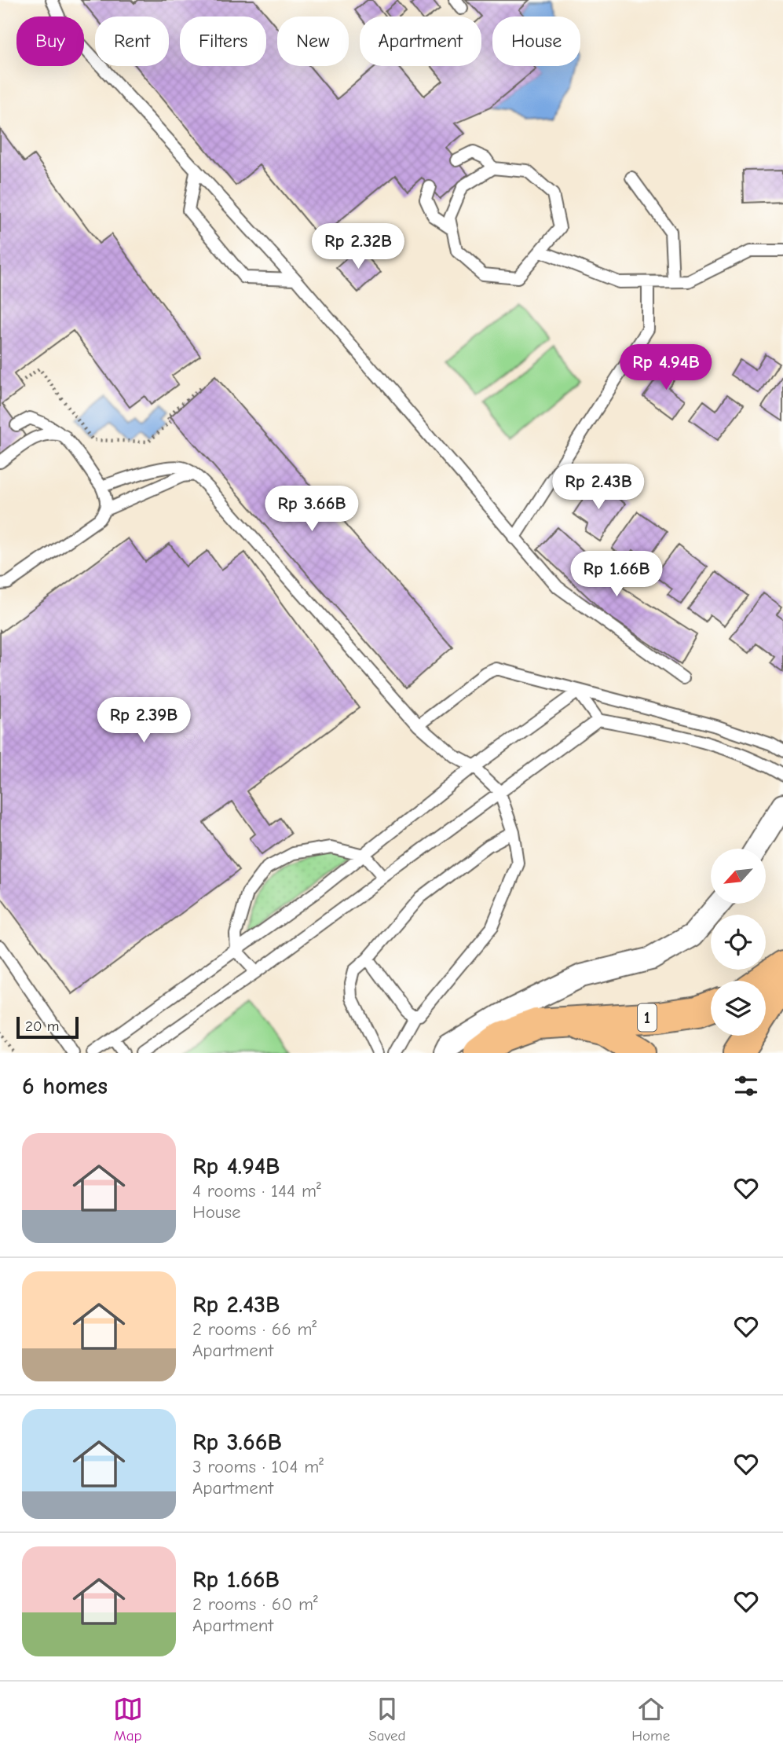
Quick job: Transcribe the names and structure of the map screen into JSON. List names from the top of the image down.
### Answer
{
  "streets": {
    "highway": ["1"]
  },
  "scale_bar": "20 m",
  "north": "bottom left",
  "page": {
    "chip": [
      "Buy",
      "Rent",
      "Filters",
      "New",
      "Apartment",
      "House"
    ],
    "price": [
      "Rp 2.32B",
      "Rp 4.94B",
      "Rp 2.43B",
      "Rp 3.66B",
      "Rp 1.66B",
      "Rp 2.39B"
    ],
    "scale": "20 m",
    "heading": "6 homes",
    "list": [
      {
        "name": "Rp 4.94B",
        "note": "4 rooms · 144 m² · House"
      },
      {
        "name": "Rp 2.43B",
        "note": "2 rooms · 66 m² · Apartment"
      },
      {
        "name": "Rp 3.66B",
        "note": "3 rooms · 104 m² · Apartment"
      },
      {
        "name": "Rp 1.66B",
        "note": "2 rooms · 60 m² · Apartment"
      }
    ],
    "tabs": ["Map", "Saved", "Home"]
  }
}
